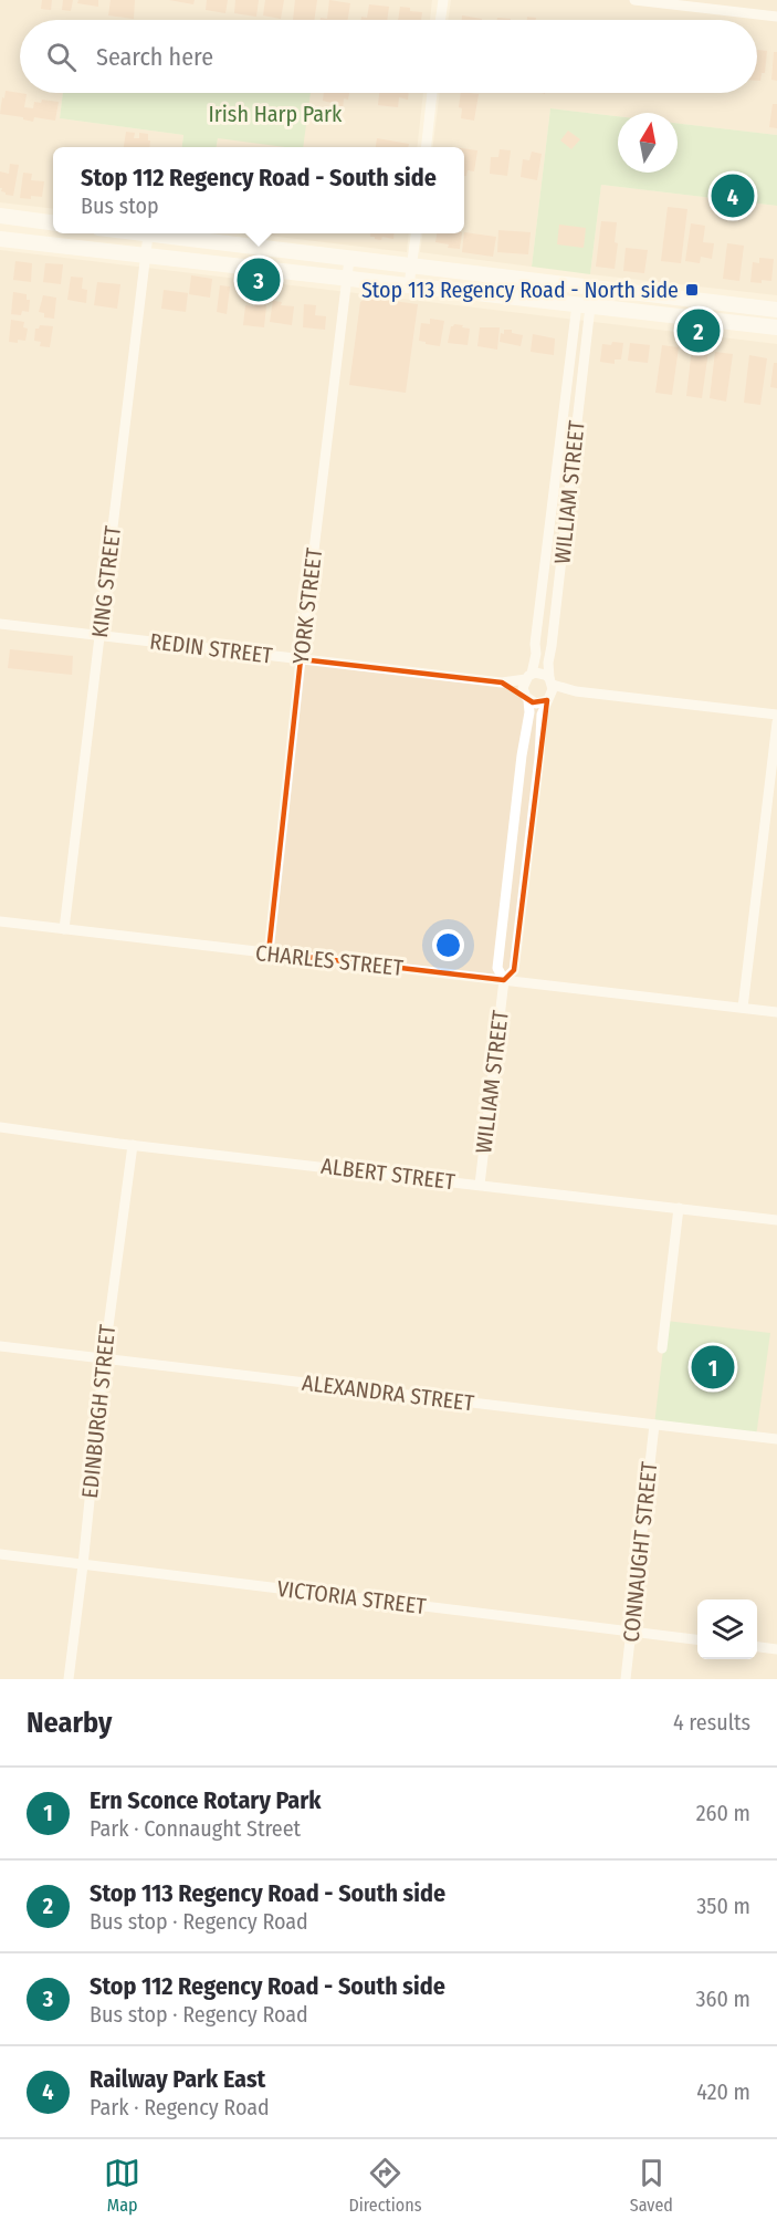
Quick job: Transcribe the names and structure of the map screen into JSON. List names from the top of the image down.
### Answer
{
  "streets": {
    "street": [
      "WILLIAM STREET",
      "KING STREET",
      "YORK STREET",
      "REDIN STREET",
      "CHARLES STREET",
      "ALBERT STREET",
      "ALEXANDRA STREET",
      "EDINBURGH STREET",
      "CONNAUGHT STREET",
      "VICTORIA STREET"
    ]
  },
  "crossings": [
    ["WILLIAM STREET", "REDIN STREET"],
    ["WILLIAM STREET", "CHARLES STREET"],
    ["WILLIAM STREET", "ALBERT STREET"],
    ["KING STREET", "REDIN STREET"],
    ["KING STREET", "CHARLES STREET"],
    ["YORK STREET", "REDIN STREET"],
    ["YORK STREET", "CHARLES STREET"],
    ["ALBERT STREET", "EDINBURGH STREET"],
    ["ALEXANDRA STREET", "EDINBURGH STREET"],
    ["ALEXANDRA STREET", "CONNAUGHT STREET"],
    ["EDINBURGH STREET", "VICTORIA STREET"],
    ["CONNAUGHT STREET", "VICTORIA STREET"]
  ],
  "parks": ["Irish Harp Park"],
  "places": {
    "transit": ["Stop 113 Regency Road - North side"]
  },
  "north": "top",
  "page": {
    "search": "Search here",
    "popup": ["Stop 112 Regency Road - South side", "Bus stop"],
    "pins": [
      "4",
      "3",
      "2",
      "1"
    ],
    "heading": ["Nearby", "4 results"],
    "list": [
      {
        "mark": "1",
        "name": "Ern Sconce Rotary Park",
        "note": "Park · Connaught Street",
        "value": "260 m"
      },
      {
        "mark": "2",
        "name": "Stop 113 Regency Road - South side",
        "note": "Bus stop · Regency Road",
        "value": "350 m"
      },
      {
        "mark": "3",
        "name": "Stop 112 Regency Road - South side",
        "note": "Bus stop · Regency Road",
        "value": "360 m"
      },
      {
        "mark": "4",
        "name": "Railway Park East",
        "note": "Park · Regency Road",
        "value": "420 m"
      }
    ],
    "nav": ["Map", "Directions", "Saved"]
  }
}
